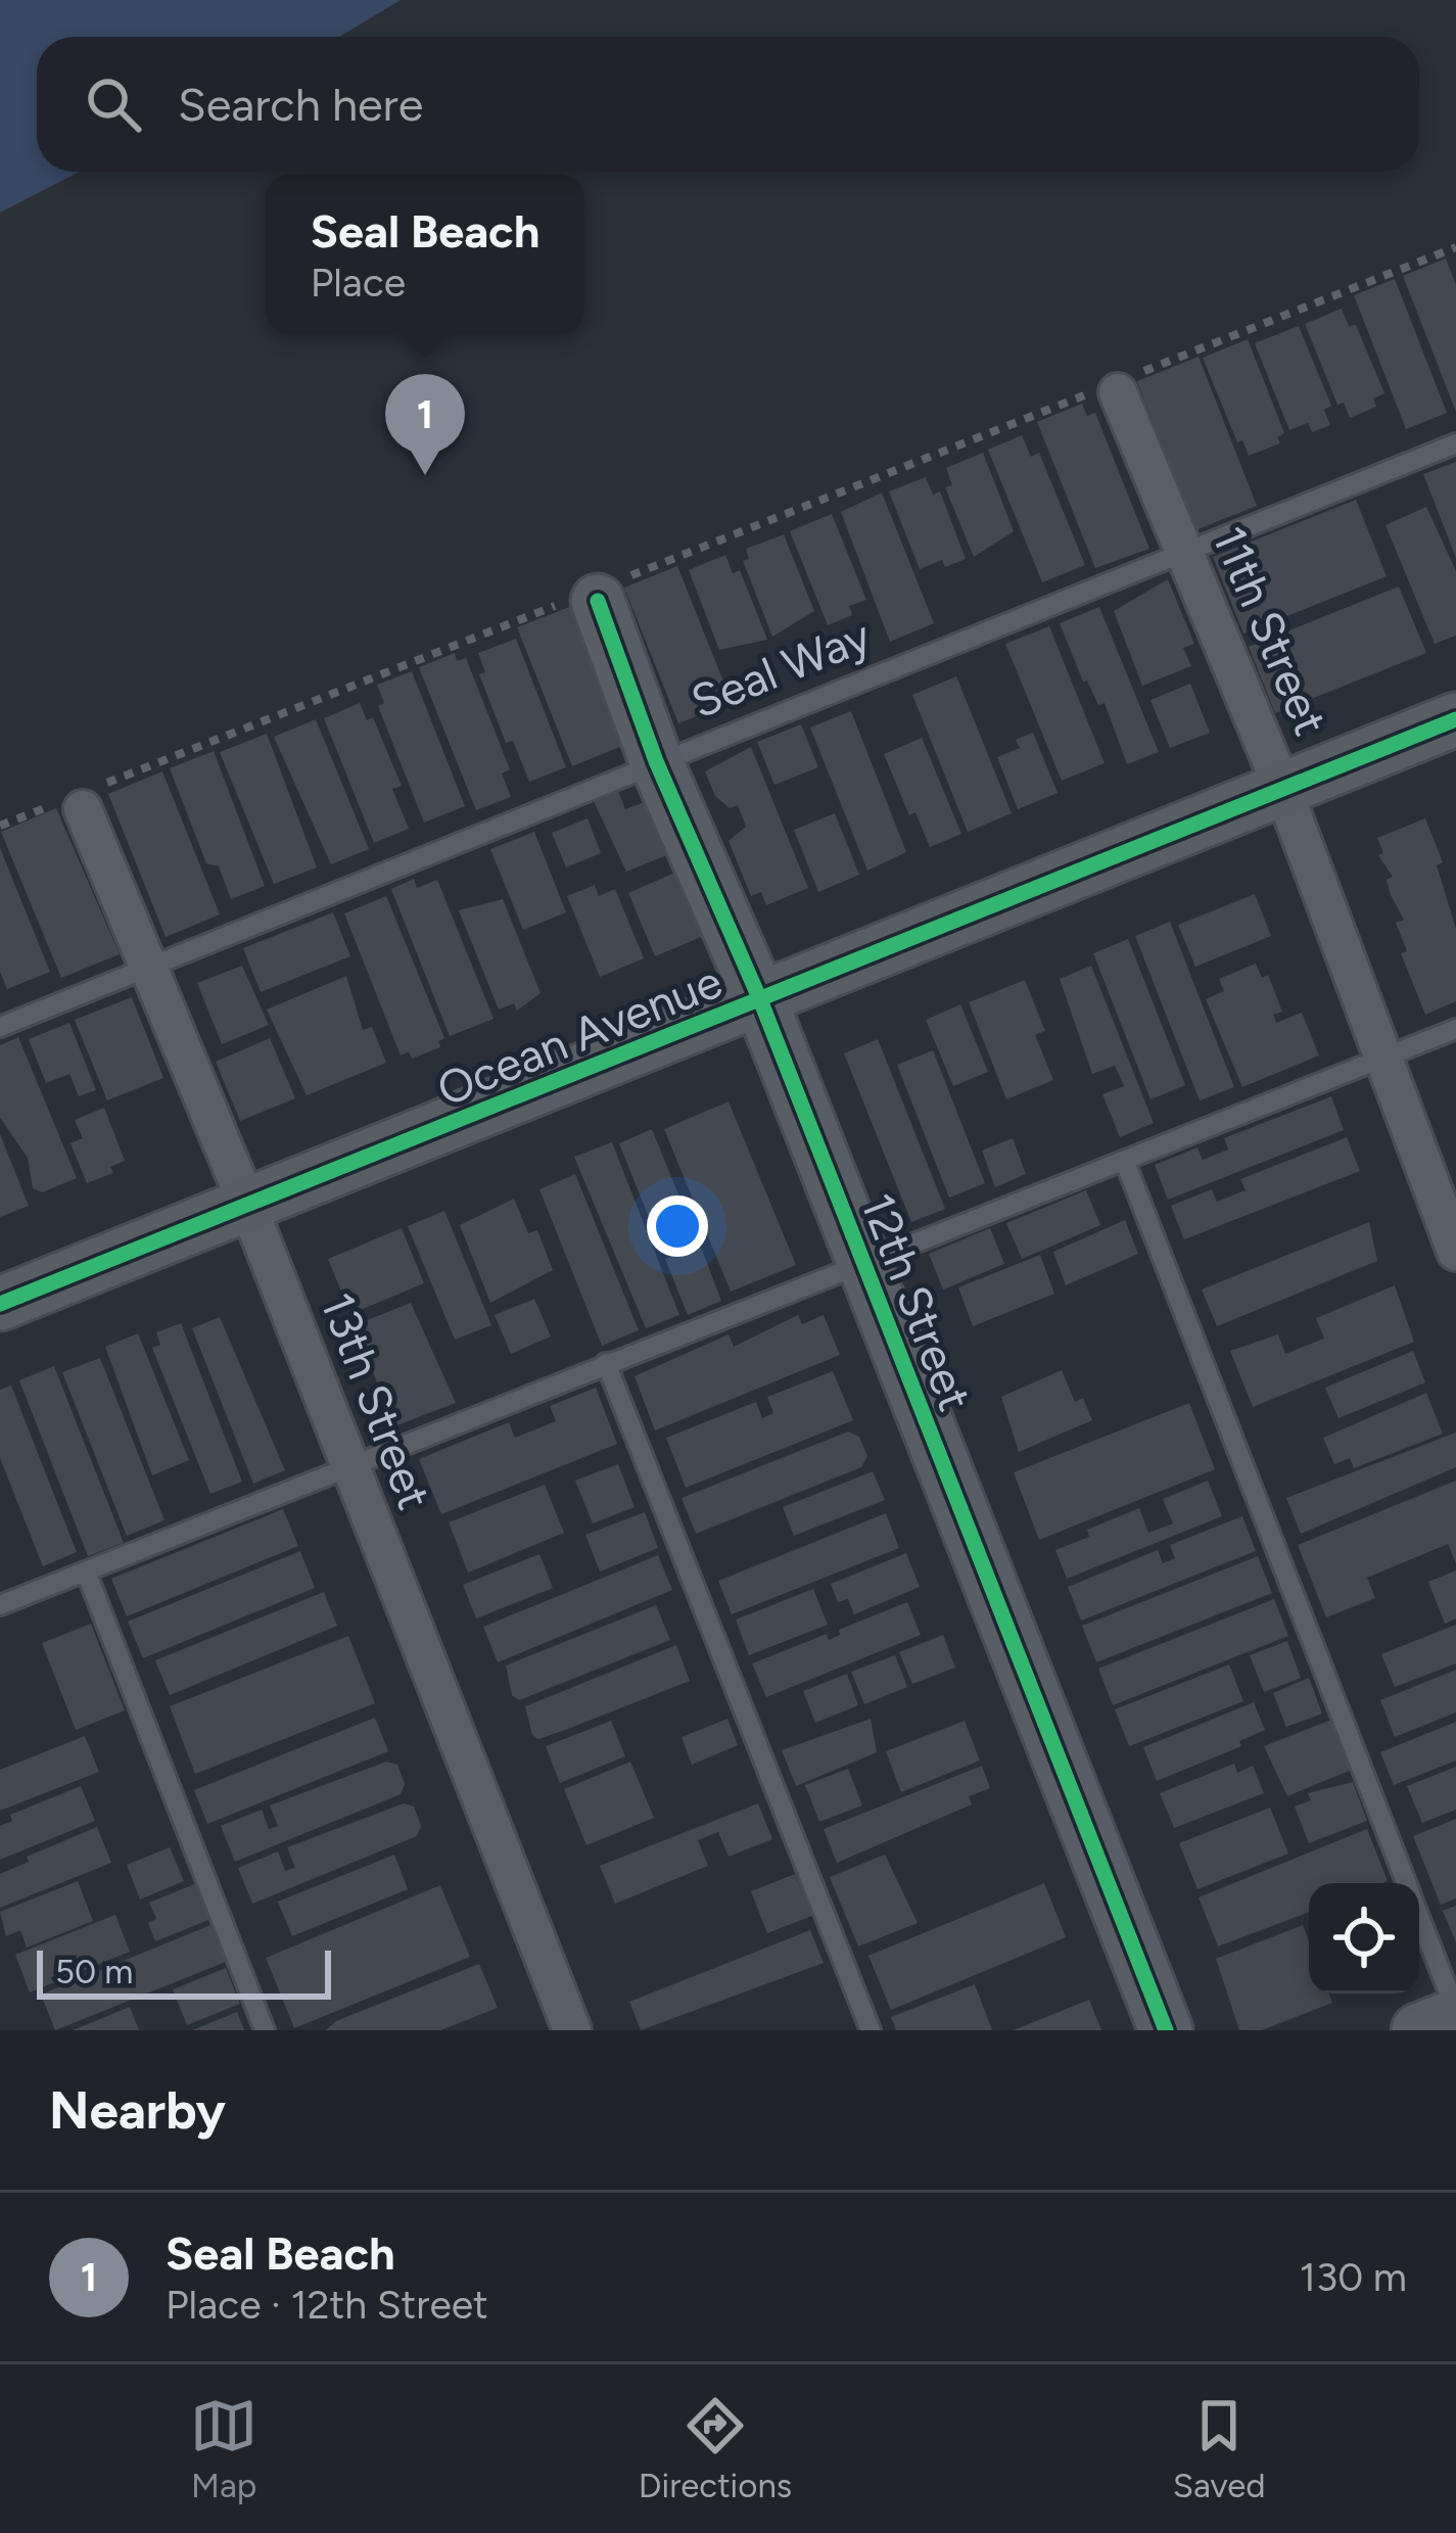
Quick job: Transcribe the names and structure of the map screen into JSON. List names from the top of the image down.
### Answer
{
  "streets": {
    "street": [
      "11th Street",
      "Ocean Avenue",
      "12th Street",
      "13th Street"
    ],
    "lane": ["Seal Way"]
  },
  "crossings": [
    ["11th Street", "Seal Way"],
    ["11th Street", "Ocean Avenue"],
    ["Seal Way", "12th Street"],
    ["Seal Way", "13th Street"],
    ["Ocean Avenue", "12th Street"],
    ["Ocean Avenue", "13th Street"]
  ],
  "scale_bar": "50 m",
  "page": {
    "search": "Search here",
    "popup": ["Seal Beach", "Place"],
    "pins": "1",
    "scale": "50 m",
    "heading": "Nearby",
    "list": [
      {
        "mark": "1",
        "name": "Seal Beach",
        "note": "Place · 12th Street",
        "value": "130 m"
      }
    ],
    "nav": ["Map", "Directions", "Saved"]
  }
}
